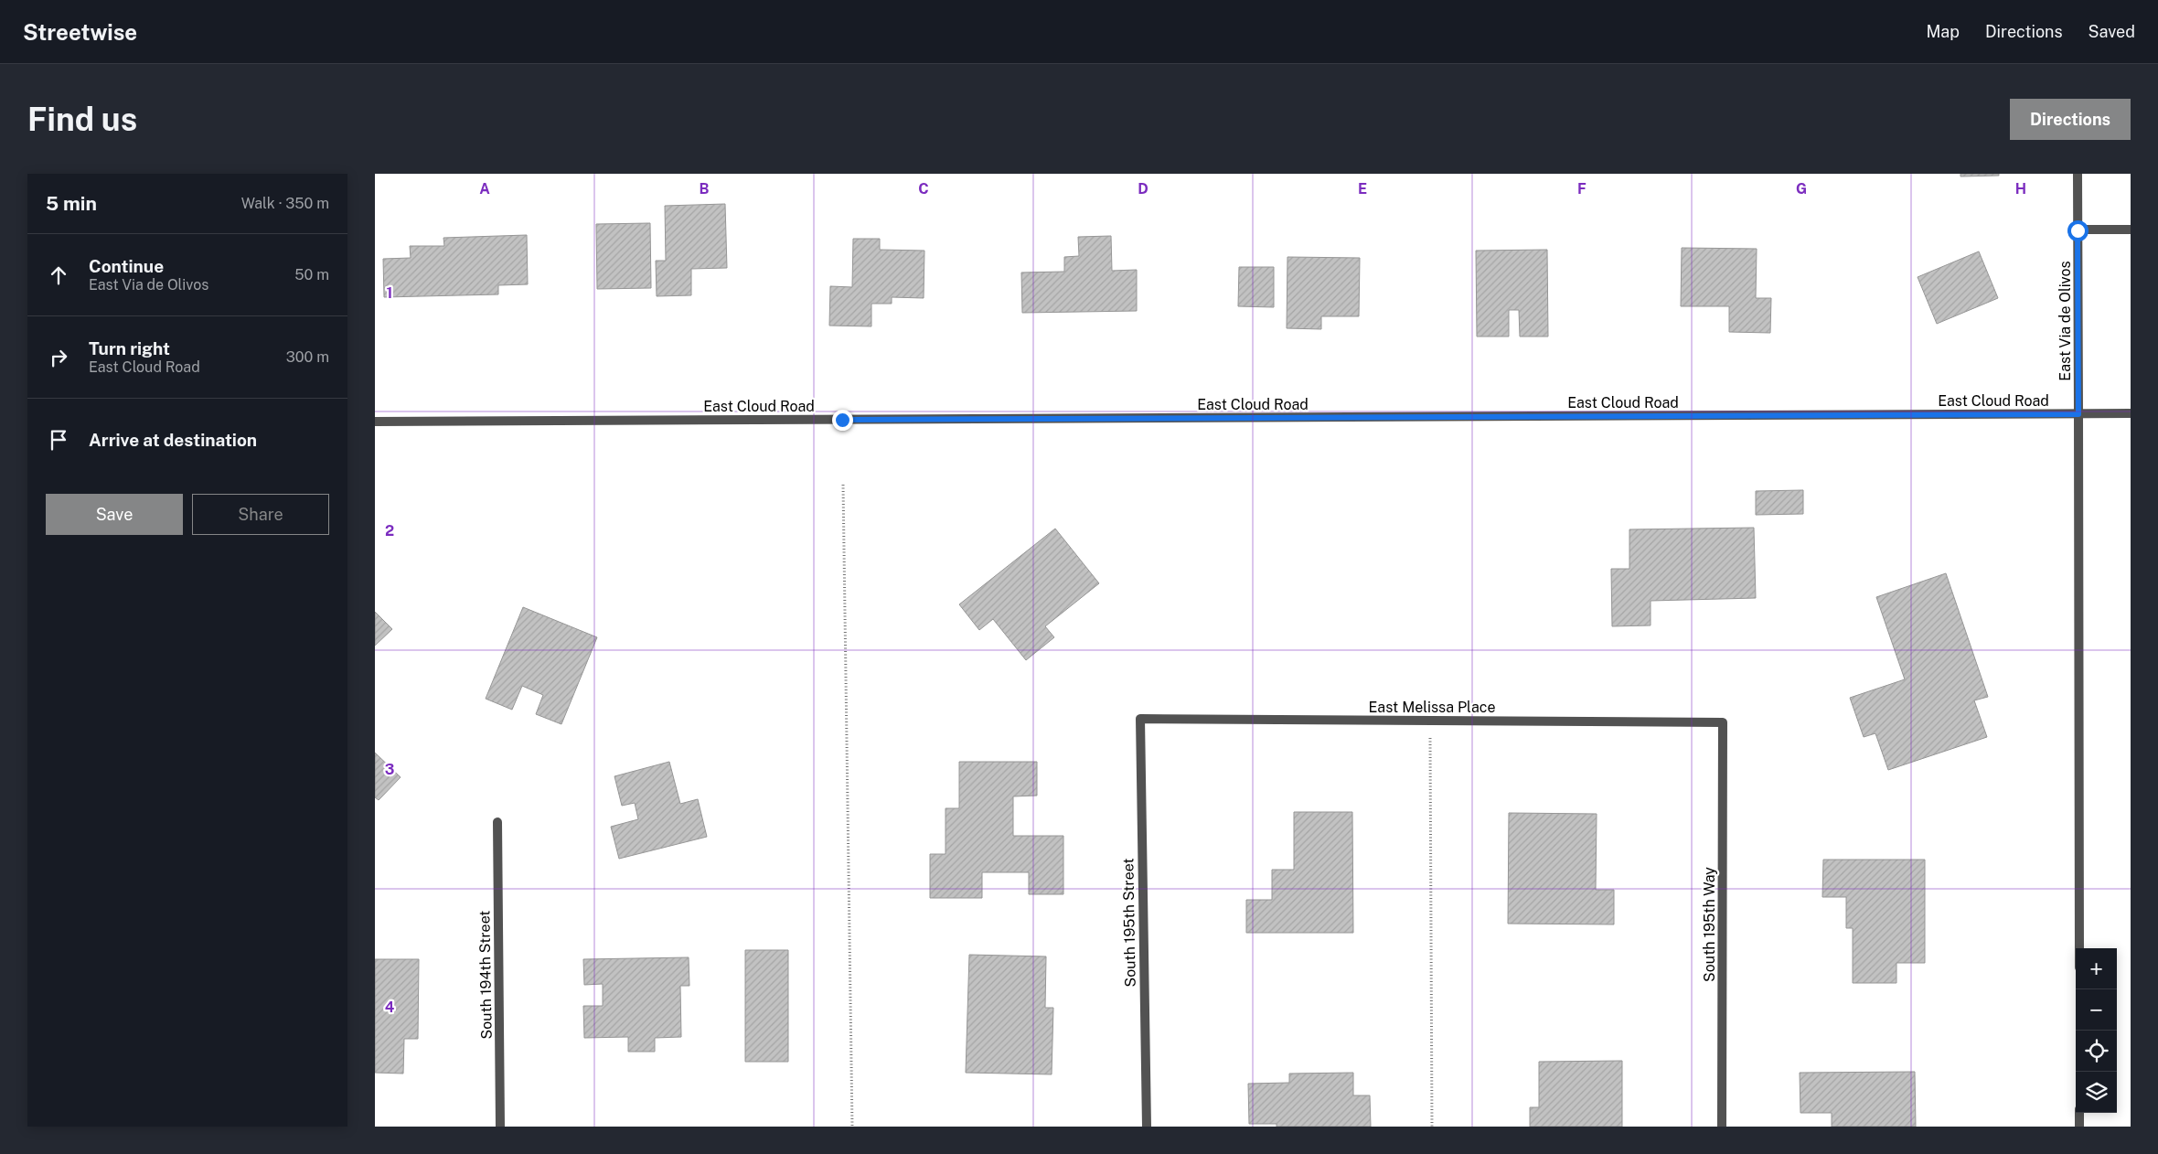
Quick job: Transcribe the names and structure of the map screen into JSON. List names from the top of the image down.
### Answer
{
  "streets": {
    "street": [
      "East Via de Olivos",
      "East Cloud Road",
      "East Melissa Place",
      "South 195th Street",
      "South 195th Way",
      "South 194th Street"
    ]
  },
  "crossings": [
    ["East Via de Olivos", "East Cloud Road"],
    ["East Melissa Place", "South 195th Street"],
    ["East Melissa Place", "South 195th Way"]
  ],
  "page": {
    "header": "Streetwise",
    "nav": ["Map", "Directions", "Saved"],
    "buttons": [
      "Directions",
      ["Save", "Share"]
    ],
    "title": "Find us",
    "heading": ["5 min", "Walk · 350 m"],
    "list": [
      ["Continue", "East Via de Olivos", "50 m"],
      ["Turn right", "East Cloud Road", "300 m"],
      "Arrive at destination"
    ],
    "map_buttons": ["+", "−"]
  },
  "grid": {
    "columns": [
      "A",
      "B",
      "C",
      "D",
      "E",
      "F",
      "G",
      "H"
    ],
    "rows": [
      "1",
      "2",
      "3",
      "4"
    ]
  }
}
